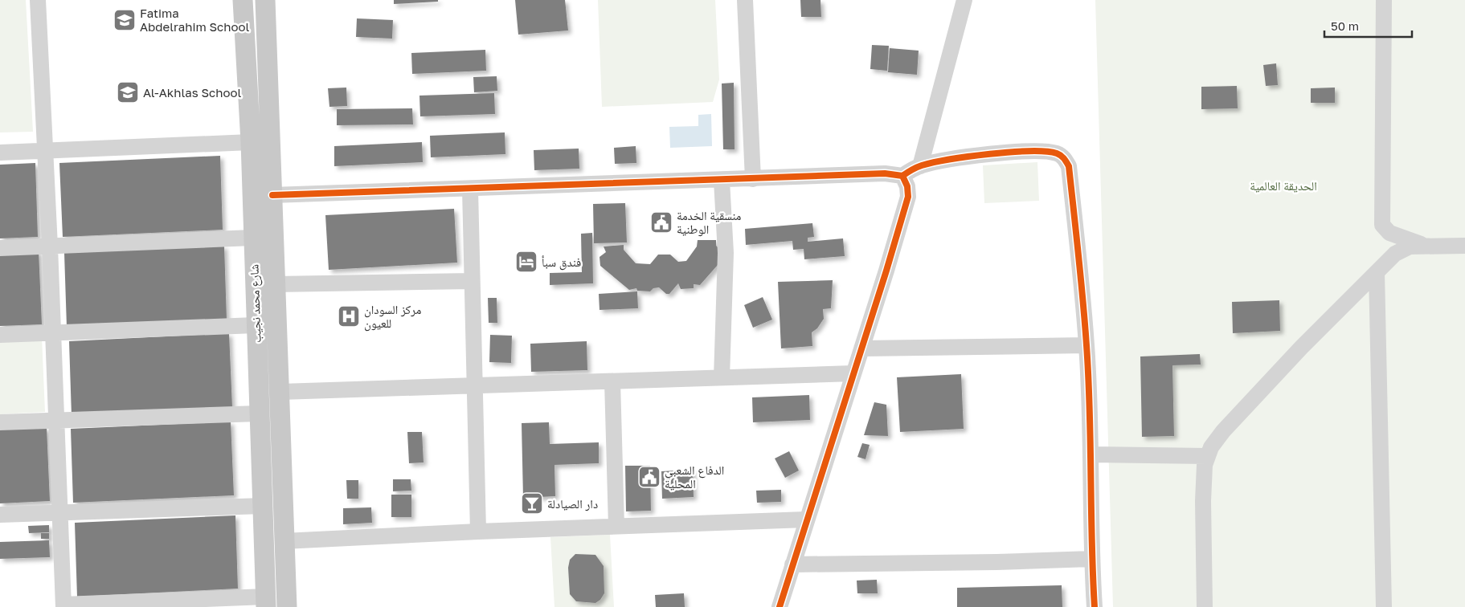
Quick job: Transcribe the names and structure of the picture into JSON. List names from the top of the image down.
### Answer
{
  "streets": {
    "main road": ["شارع محمد نجيب"]
  },
  "parks": ["الحديقة العالمية"],
  "places": {
    "school or university": ["Fatima Abdelrahim School", "Al-Akhlas School"],
    "public building": ["منسقية الخدمة الوطنية", "الدفاع الشعبي المحلية"],
    "hotel": ["فندق سبأ"],
    "hospital": ["مركز السودان للعيون"],
    "bar": ["دار الصيادلة"]
  },
  "scale_bar": "50 m"
}
